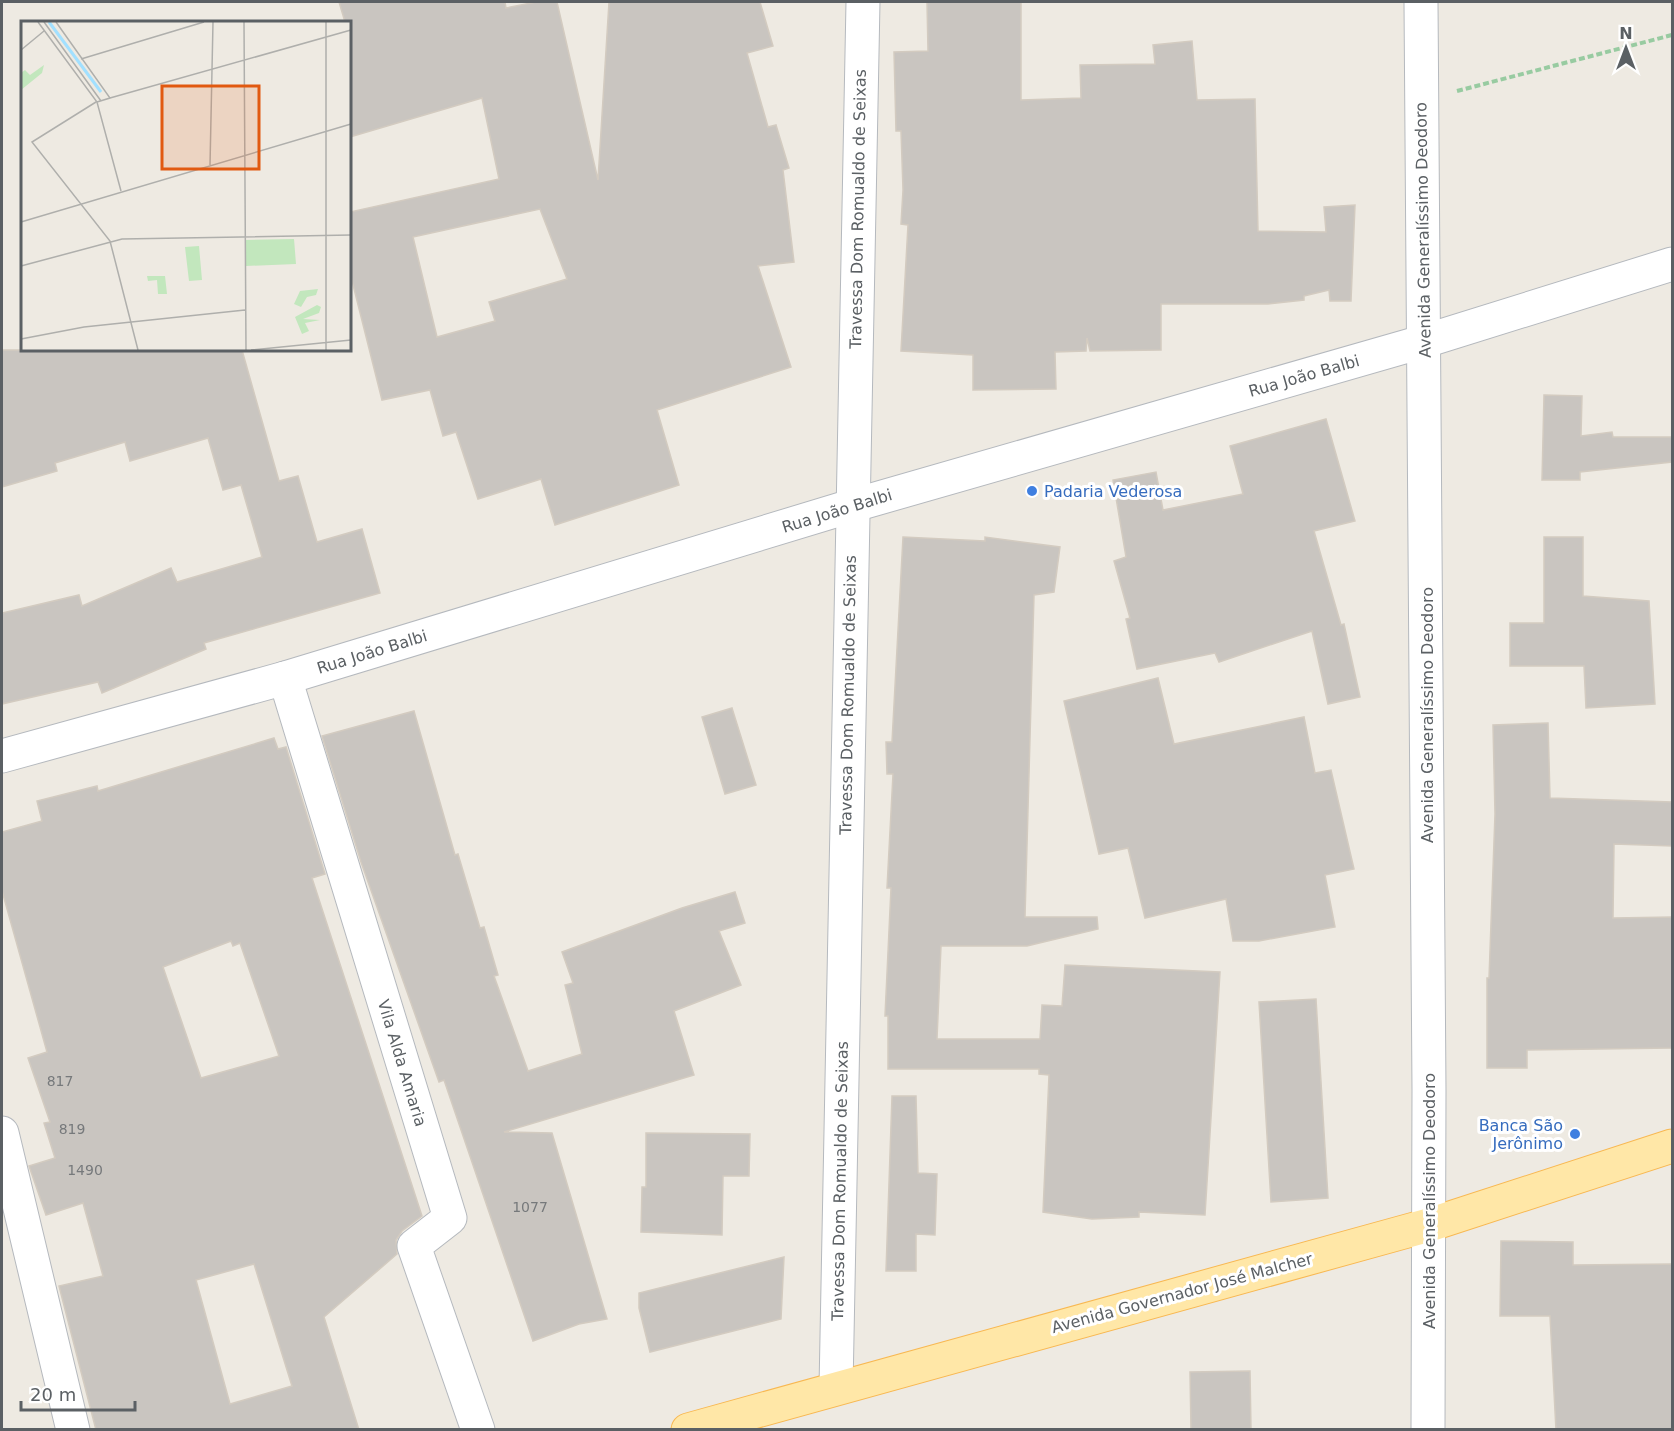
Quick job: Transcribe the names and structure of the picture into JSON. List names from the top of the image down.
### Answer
{
  "streets": {
    "main road": ["Avenida Governador José Malcher"],
    "street": [
      "Travessa Dom Romualdo de Seixas",
      "Avenida Generalíssimo Deodoro",
      "Rua João Balbi",
      "Vila Alda Amaria"
    ]
  },
  "crossings": [
    ["Travessa Dom Romualdo de Seixas", "Rua João Balbi"],
    ["Travessa Dom Romualdo de Seixas", "Avenida Governador José Malcher"],
    ["Avenida Generalíssimo Deodoro", "Rua João Balbi"],
    ["Avenida Generalíssimo Deodoro", "Avenida Governador José Malcher"],
    ["Rua João Balbi", "Vila Alda Amaria"]
  ],
  "places": ["Padaria Vederosa", "Banca São Jerônimo"],
  "house_numbers": [
    "817",
    "819",
    "1490",
    "1077"
  ],
  "scale_bar": "20 m",
  "north": "top"
}
